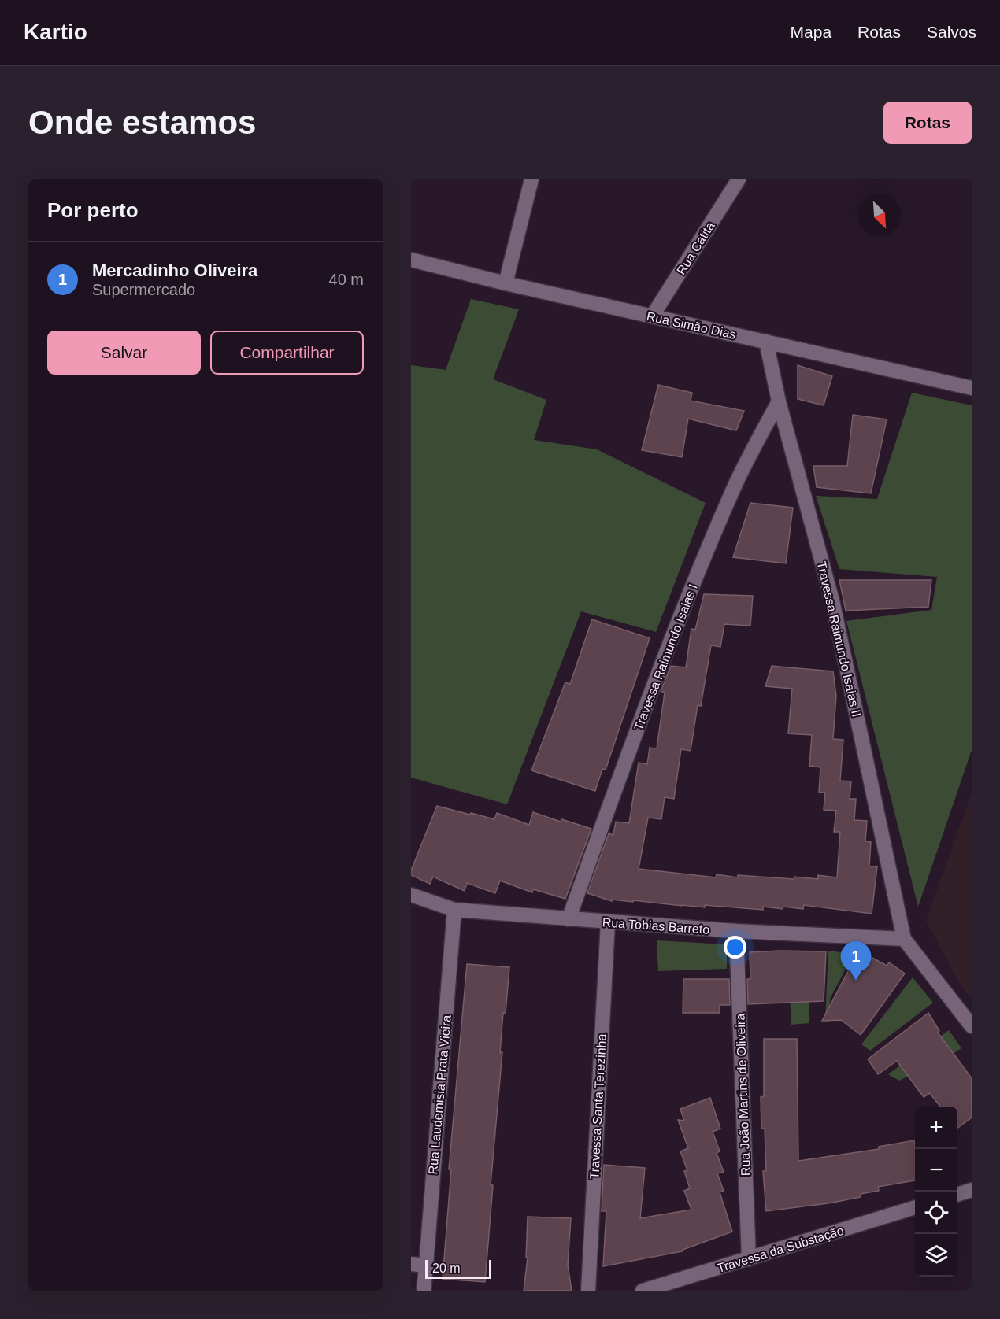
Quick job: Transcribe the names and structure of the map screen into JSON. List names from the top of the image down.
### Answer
{
  "streets": {
    "street": [
      "Rua Catita",
      "Rua Simão Dias",
      "Travessa Raimundo Isaias II",
      "Travessa Raimundo Isaias I",
      "Rua Tobias Barreto",
      "Rua Laudemisia Prata Vieira",
      "Rua João Martins de Oliveira",
      "Travessa Santa Terezinha",
      "Travessa da Substação"
    ]
  },
  "crossings": [
    ["Rua Catita", "Rua Simão Dias"],
    ["Rua Simão Dias", "Travessa Raimundo Isaias II"],
    ["Travessa Raimundo Isaias II", "Travessa Raimundo Isaias I"],
    ["Travessa Raimundo Isaias II", "Rua Tobias Barreto"],
    ["Travessa Raimundo Isaias I", "Rua Tobias Barreto"],
    ["Rua Tobias Barreto", "Rua Laudemisia Prata Vieira"],
    ["Rua Tobias Barreto", "Rua João Martins de Oliveira"],
    ["Rua Tobias Barreto", "Travessa Santa Terezinha"],
    ["Rua João Martins de Oliveira", "Travessa da Substação"]
  ],
  "scale_bar": "20 m",
  "north": "bottom right",
  "page": {
    "header": "Kartio",
    "nav": ["Mapa", "Rotas", "Salvos"],
    "buttons": [
      "Rotas",
      ["Salvar", "Compartilhar"]
    ],
    "title": "Onde estamos",
    "heading": "Por perto",
    "list": [
      {
        "mark": "1",
        "name": "Mercadinho Oliveira",
        "note": "Supermercado",
        "value": "40 m"
      }
    ],
    "pins": "1",
    "map_buttons": ["+", "−"],
    "scale": "20 m"
  }
}
